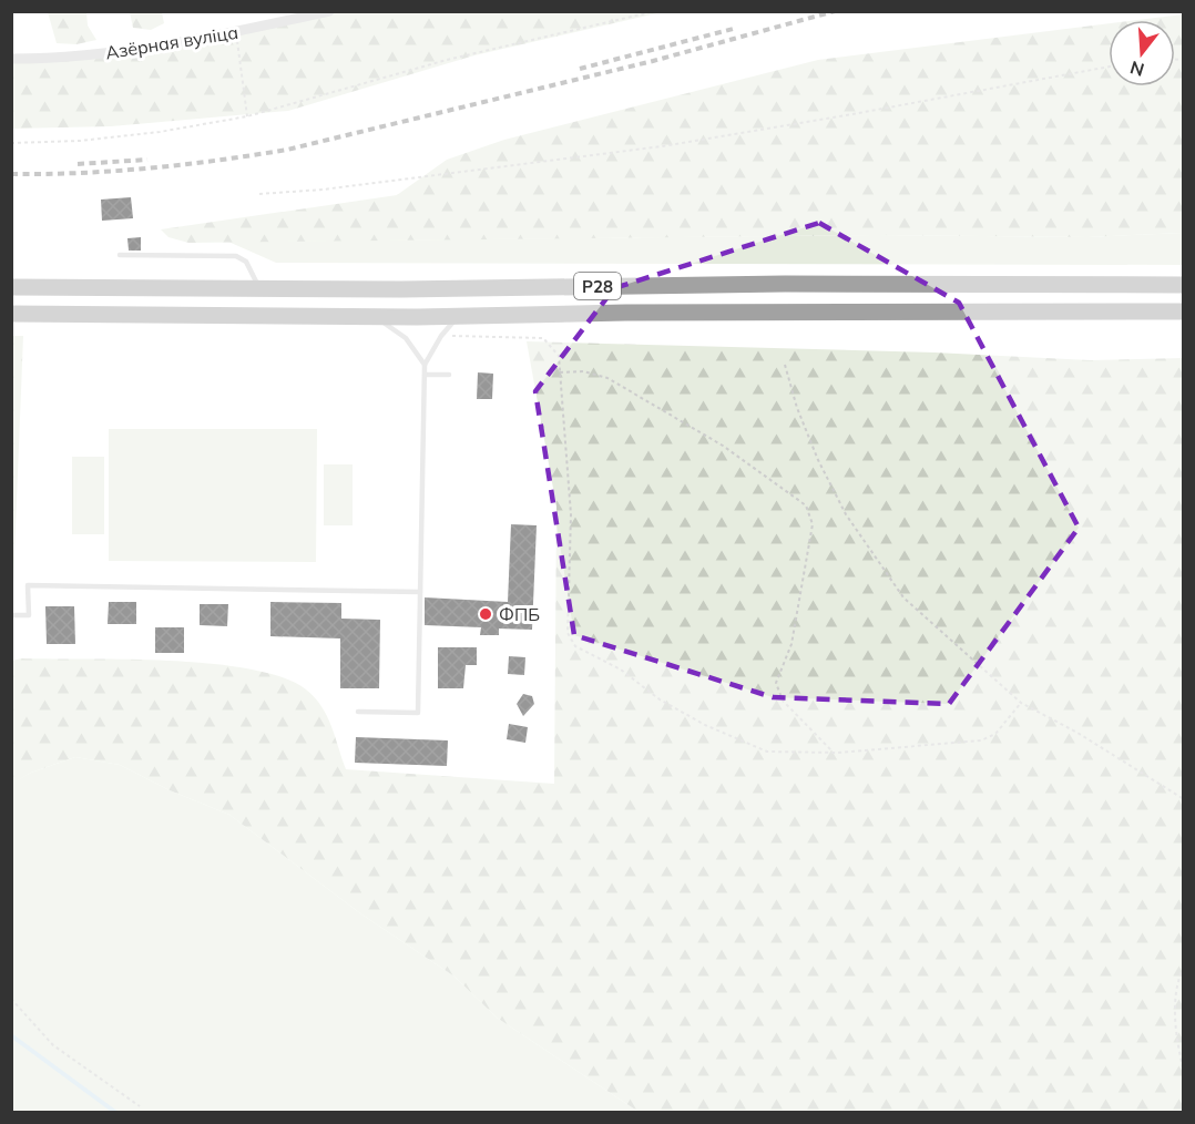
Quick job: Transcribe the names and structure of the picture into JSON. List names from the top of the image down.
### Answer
{
  "streets": {
    "highway": ["Р28"],
    "street": ["Азёрная вуліца"]
  },
  "places": ["ФПБ"],
  "north": "bottom"
}
